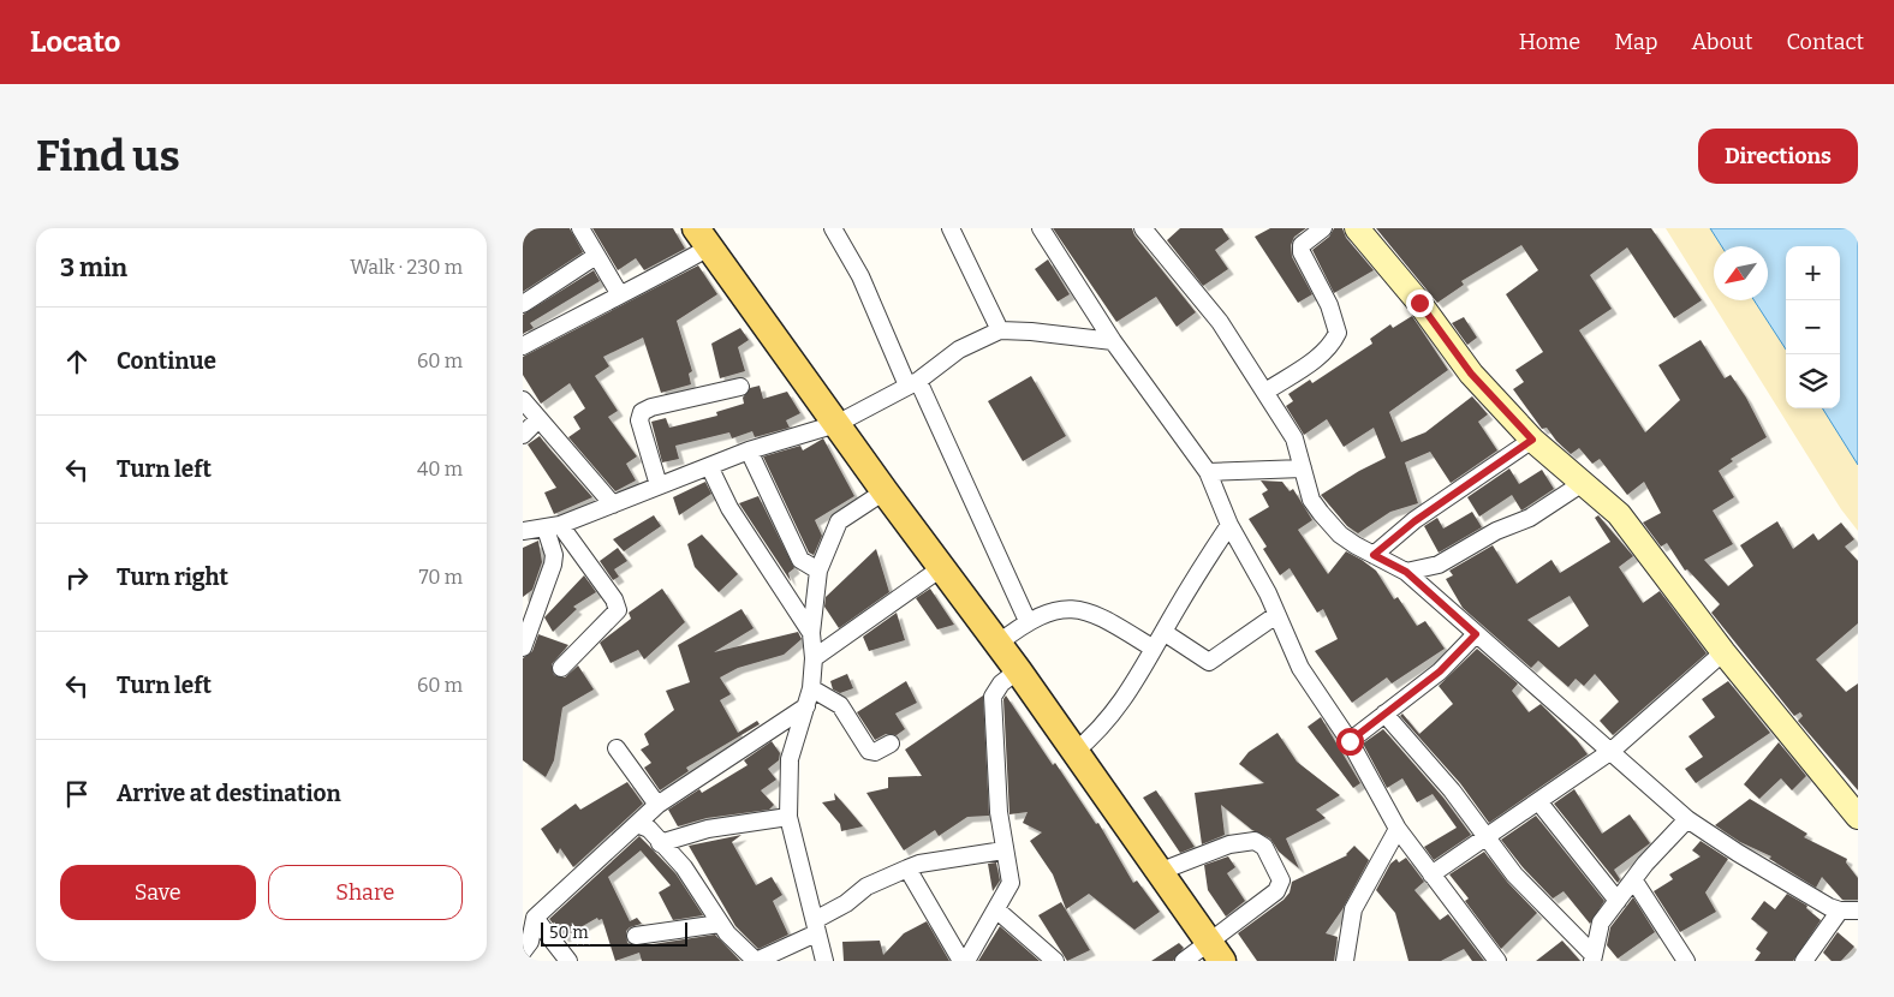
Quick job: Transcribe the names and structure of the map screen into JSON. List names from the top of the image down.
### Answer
{
  "scale_bar": "50 m",
  "north": "bottom left",
  "page": {
    "header": "Locato",
    "nav": [
      "Home",
      "Map",
      "About",
      "Contact"
    ],
    "buttons": [
      "Directions",
      ["Save", "Share"]
    ],
    "title": "Find us",
    "heading": ["3 min", "Walk · 230 m"],
    "map_buttons": ["+", "−"],
    "list": [
      ["Continue", "60 m"],
      ["Turn left", "40 m"],
      ["Turn right", "70 m"],
      ["Turn left", "60 m"],
      "Arrive at destination"
    ],
    "scale": "50 m"
  }
}
